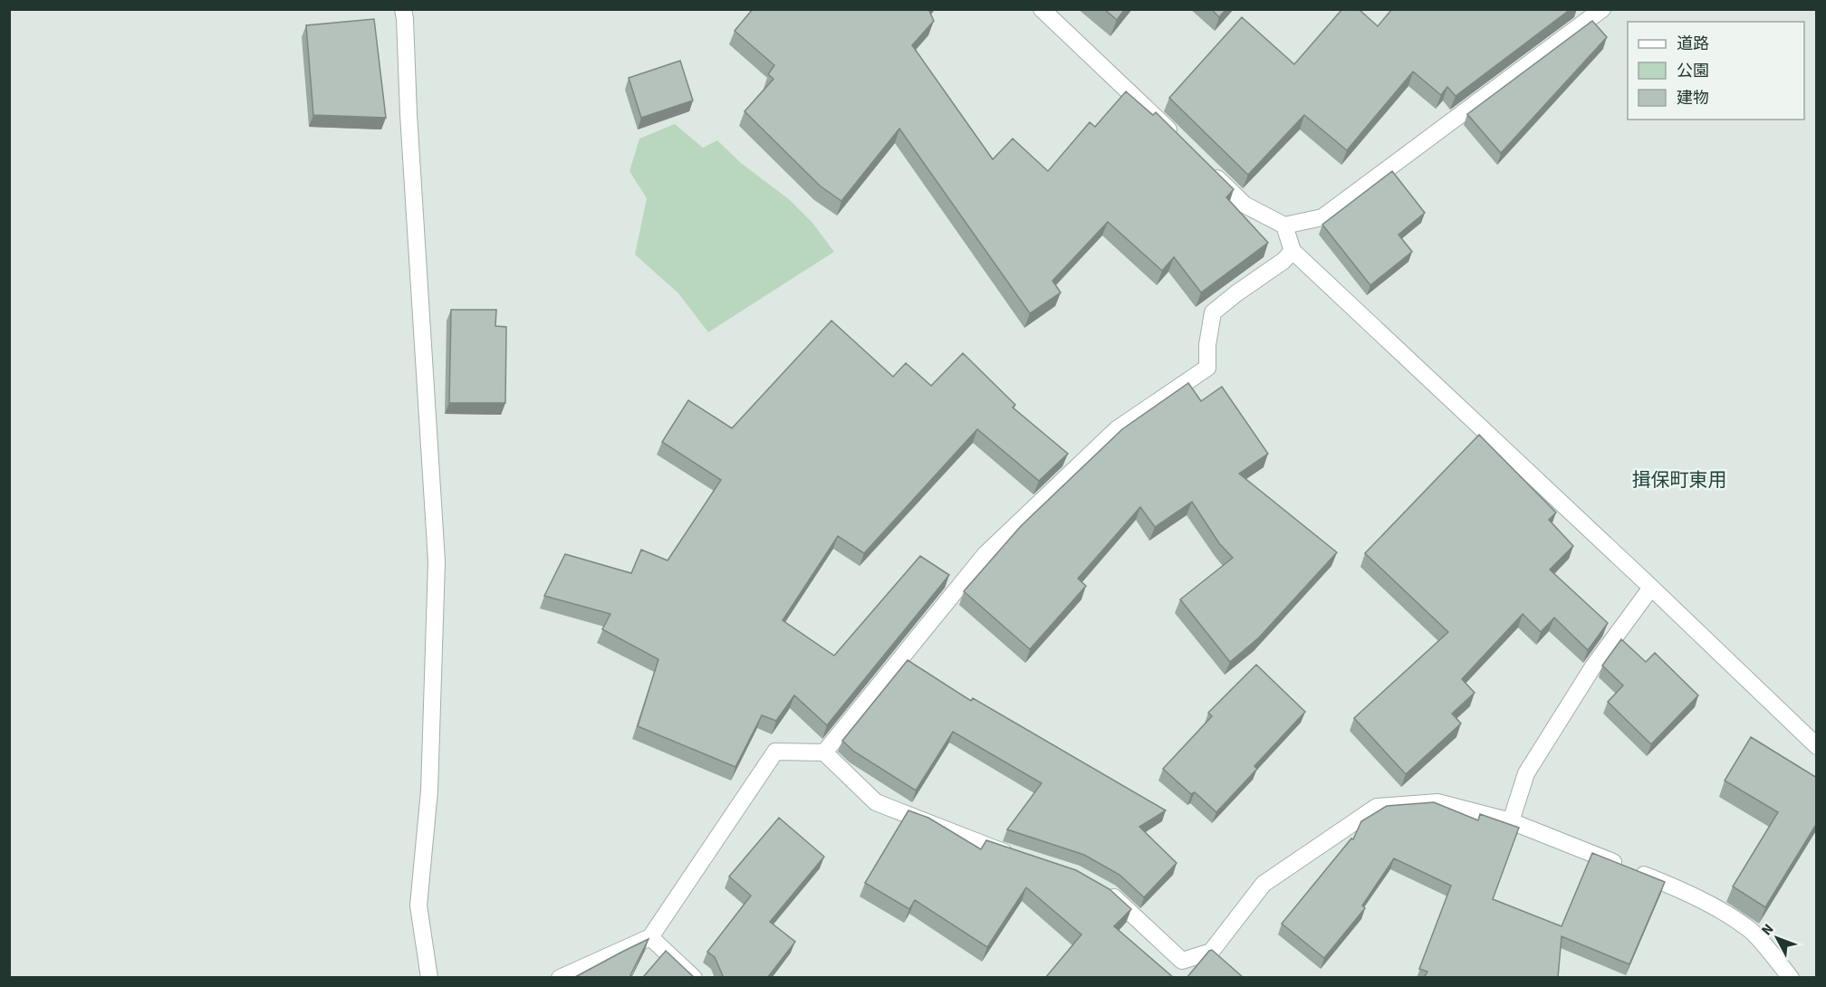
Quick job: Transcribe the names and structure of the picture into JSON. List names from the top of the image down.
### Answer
{
  "districts": ["揖保町東用"],
  "legend": ["道路", "公園", "建物"],
  "north": "top left"
}
